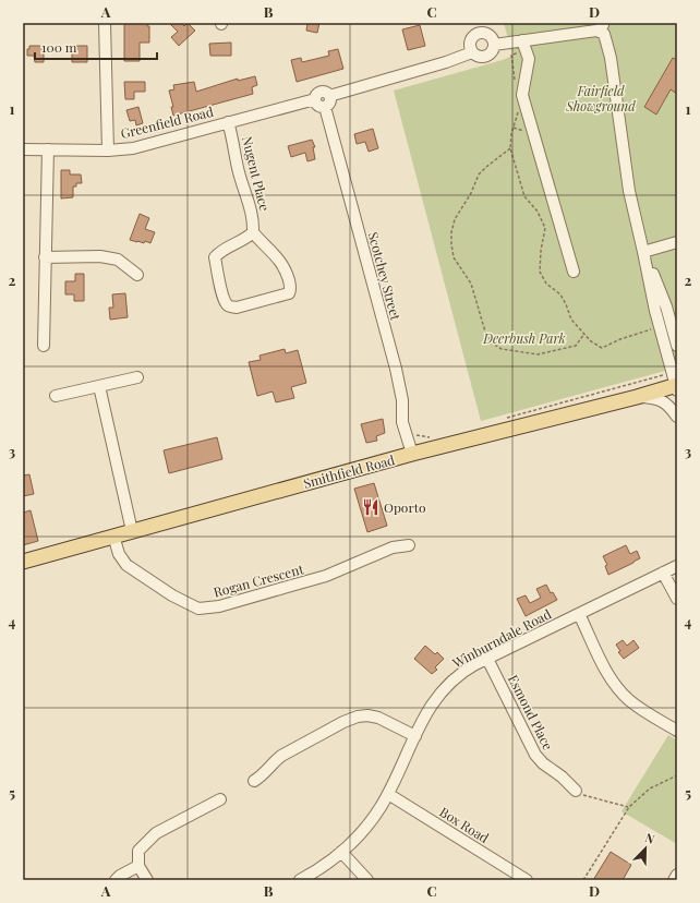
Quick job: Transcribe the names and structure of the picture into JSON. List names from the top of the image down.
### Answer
{
  "streets": {
    "main road": ["Smithfield Road"],
    "street": [
      "Greenfield Road",
      "Nugent Place",
      "Scotchey Street",
      "Rogan Crescent",
      "Winburndale Road",
      "Esmond Place",
      "Box Road"
    ]
  },
  "crossings": [
    ["Greenfield Road", "Nugent Place"],
    ["Greenfield Road", "Scotchey Street"],
    ["Scotchey Street", "Smithfield Road"],
    ["Smithfield Road", "Rogan Crescent"],
    ["Winburndale Road", "Esmond Place"],
    ["Winburndale Road", "Box Road"]
  ],
  "parks": ["Fairfield Showground", "Deerbush Park"],
  "places": {
    "restaurant": ["Oporto"]
  },
  "scale_bar": "100 m",
  "north": "top right",
  "grid": {
    "columns": [
      "A",
      "B",
      "C",
      "D"
    ],
    "rows": [
      "1",
      "2",
      "3",
      "4",
      "5"
    ]
  }
}
